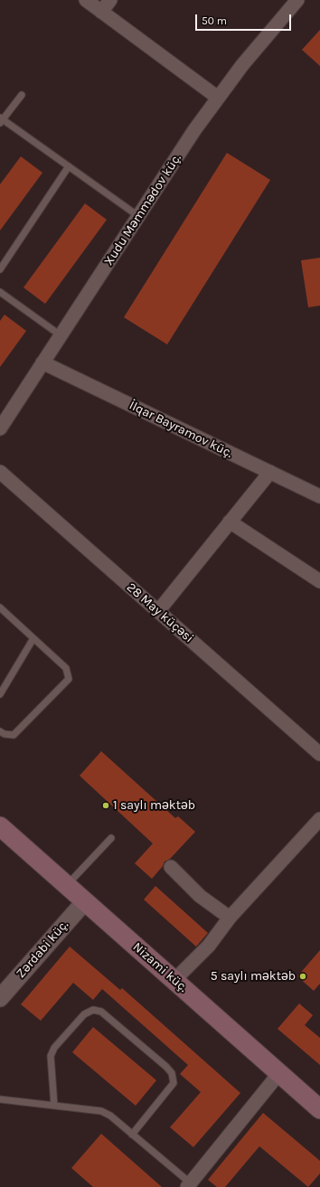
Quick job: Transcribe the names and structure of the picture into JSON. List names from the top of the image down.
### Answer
{
  "streets": {
    "main road": ["Nizami küç."],
    "street": [
      "Xudu Məmmədov küç.",
      "İlqar Bayramov küç.",
      "28 May küçəsi",
      "Zərdabi küç."
    ]
  },
  "crossings": [
    ["Xudu Məmmədov küç.", "İlqar Bayramov küç."],
    ["Zərdabi küç.", "Nizami küç."]
  ],
  "places": ["1 saylı məktəb", "5 saylı məktəb"],
  "scale_bar": "50 m"
}
